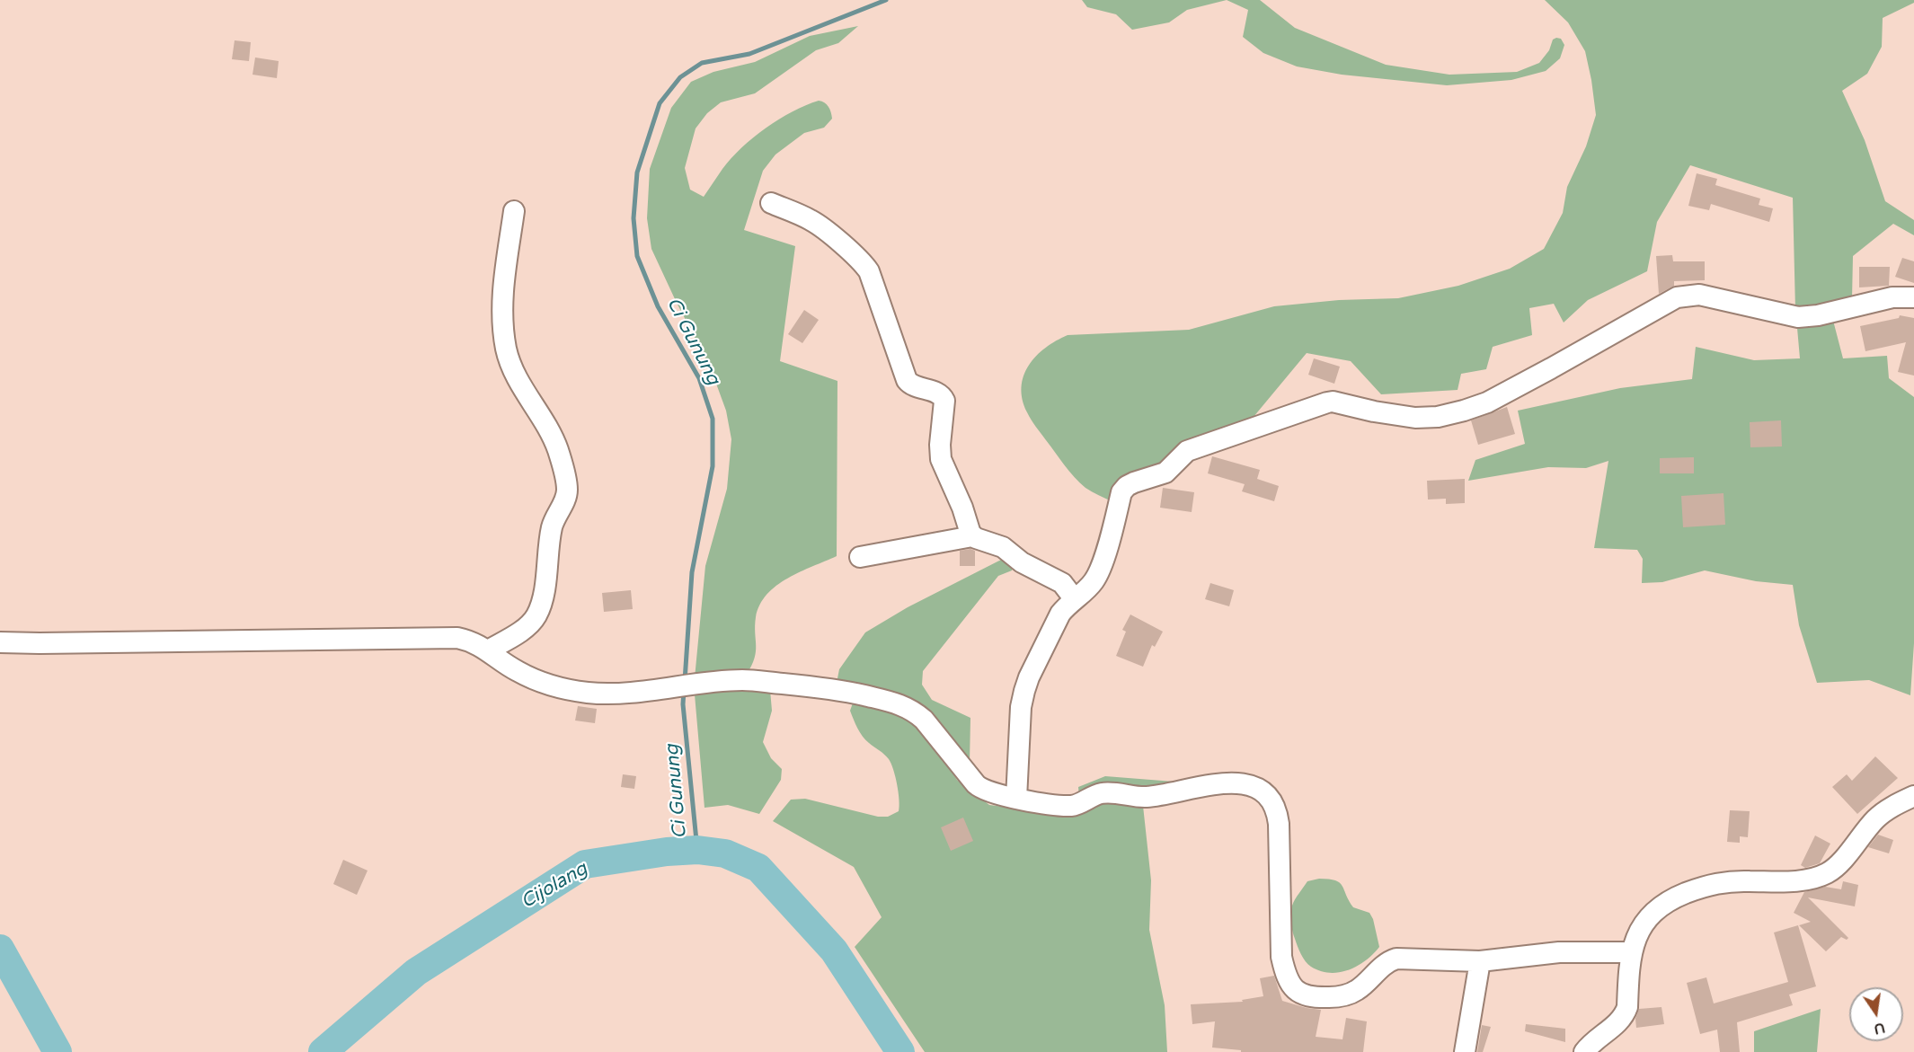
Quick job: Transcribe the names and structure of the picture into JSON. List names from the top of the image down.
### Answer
{
  "water": ["Ci Gunung", "Cijolang"],
  "north": "bottom"
}
